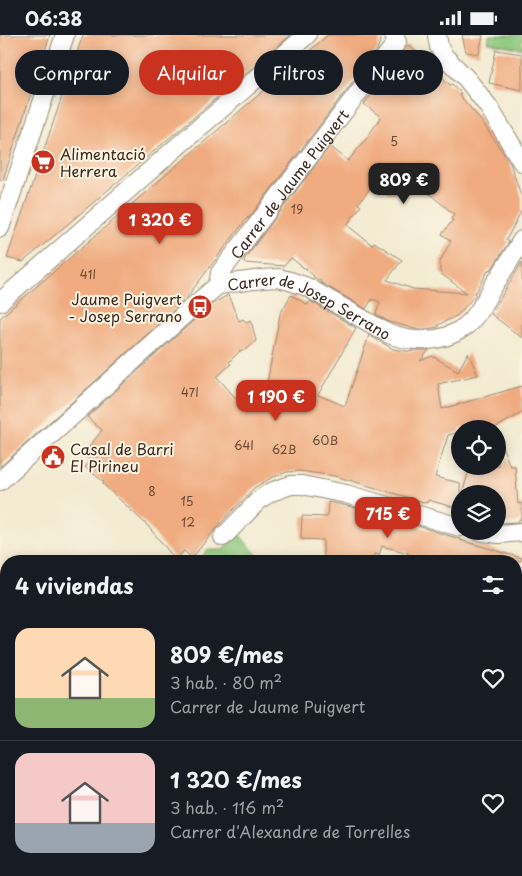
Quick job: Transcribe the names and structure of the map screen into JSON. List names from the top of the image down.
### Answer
{
  "streets": {
    "street": ["Carrer de Jaume Puigvert", "Carrer de Josep Serrano"]
  },
  "crossings": [
    ["Carrer de Jaume Puigvert", "Carrer de Josep Serrano"]
  ],
  "places": {
    "supermarket": ["Alimentació Herrera"],
    "bus stop": ["Jaume Puigvert - Josep Serrano"],
    "public building": ["Casal de Barri El Pirineu"]
  },
  "house_numbers": [
    "5",
    "19",
    "41I",
    "47I",
    "60B",
    "64I",
    "62B",
    "8",
    "15",
    "12"
  ],
  "page": {
    "status": "06:38",
    "chip": [
      "Comprar",
      "Alquilar",
      "Filtros",
      "Nuevo"
    ],
    "price": [
      "809 €",
      "1 320 €",
      "1 190 €",
      "715 €"
    ],
    "heading": "4 viviendas",
    "list": [
      {
        "name": "809 €/mes",
        "note": "3 hab. · 80 m² · Carrer de Jaume Puigvert"
      },
      {
        "name": "1 320 €/mes",
        "note": "3 hab. · 116 m² · Carrer d'Alexandre de Torrelles"
      }
    ]
  }
}
